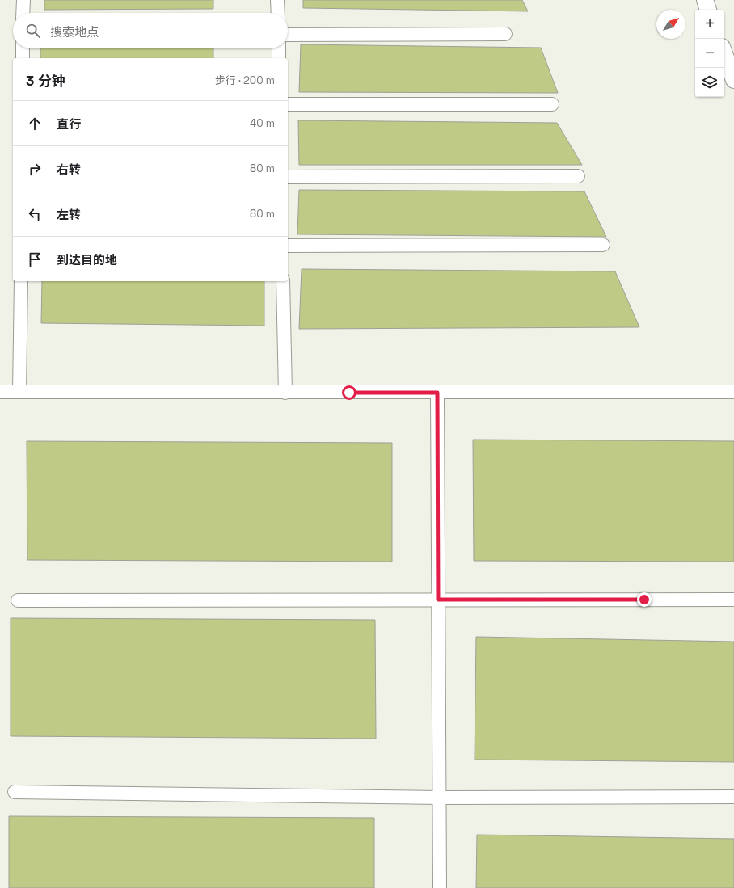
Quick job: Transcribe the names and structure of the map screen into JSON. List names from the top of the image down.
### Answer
{
  "north": "top right",
  "page": {
    "map_buttons": ["+", "−"],
    "search": "搜索地点",
    "heading": ["3 分钟", "步行 · 200 m"],
    "list": [
      ["直行", "40 m"],
      ["右转", "80 m"],
      ["左转", "80 m"],
      "到达目的地"
    ]
  }
}
